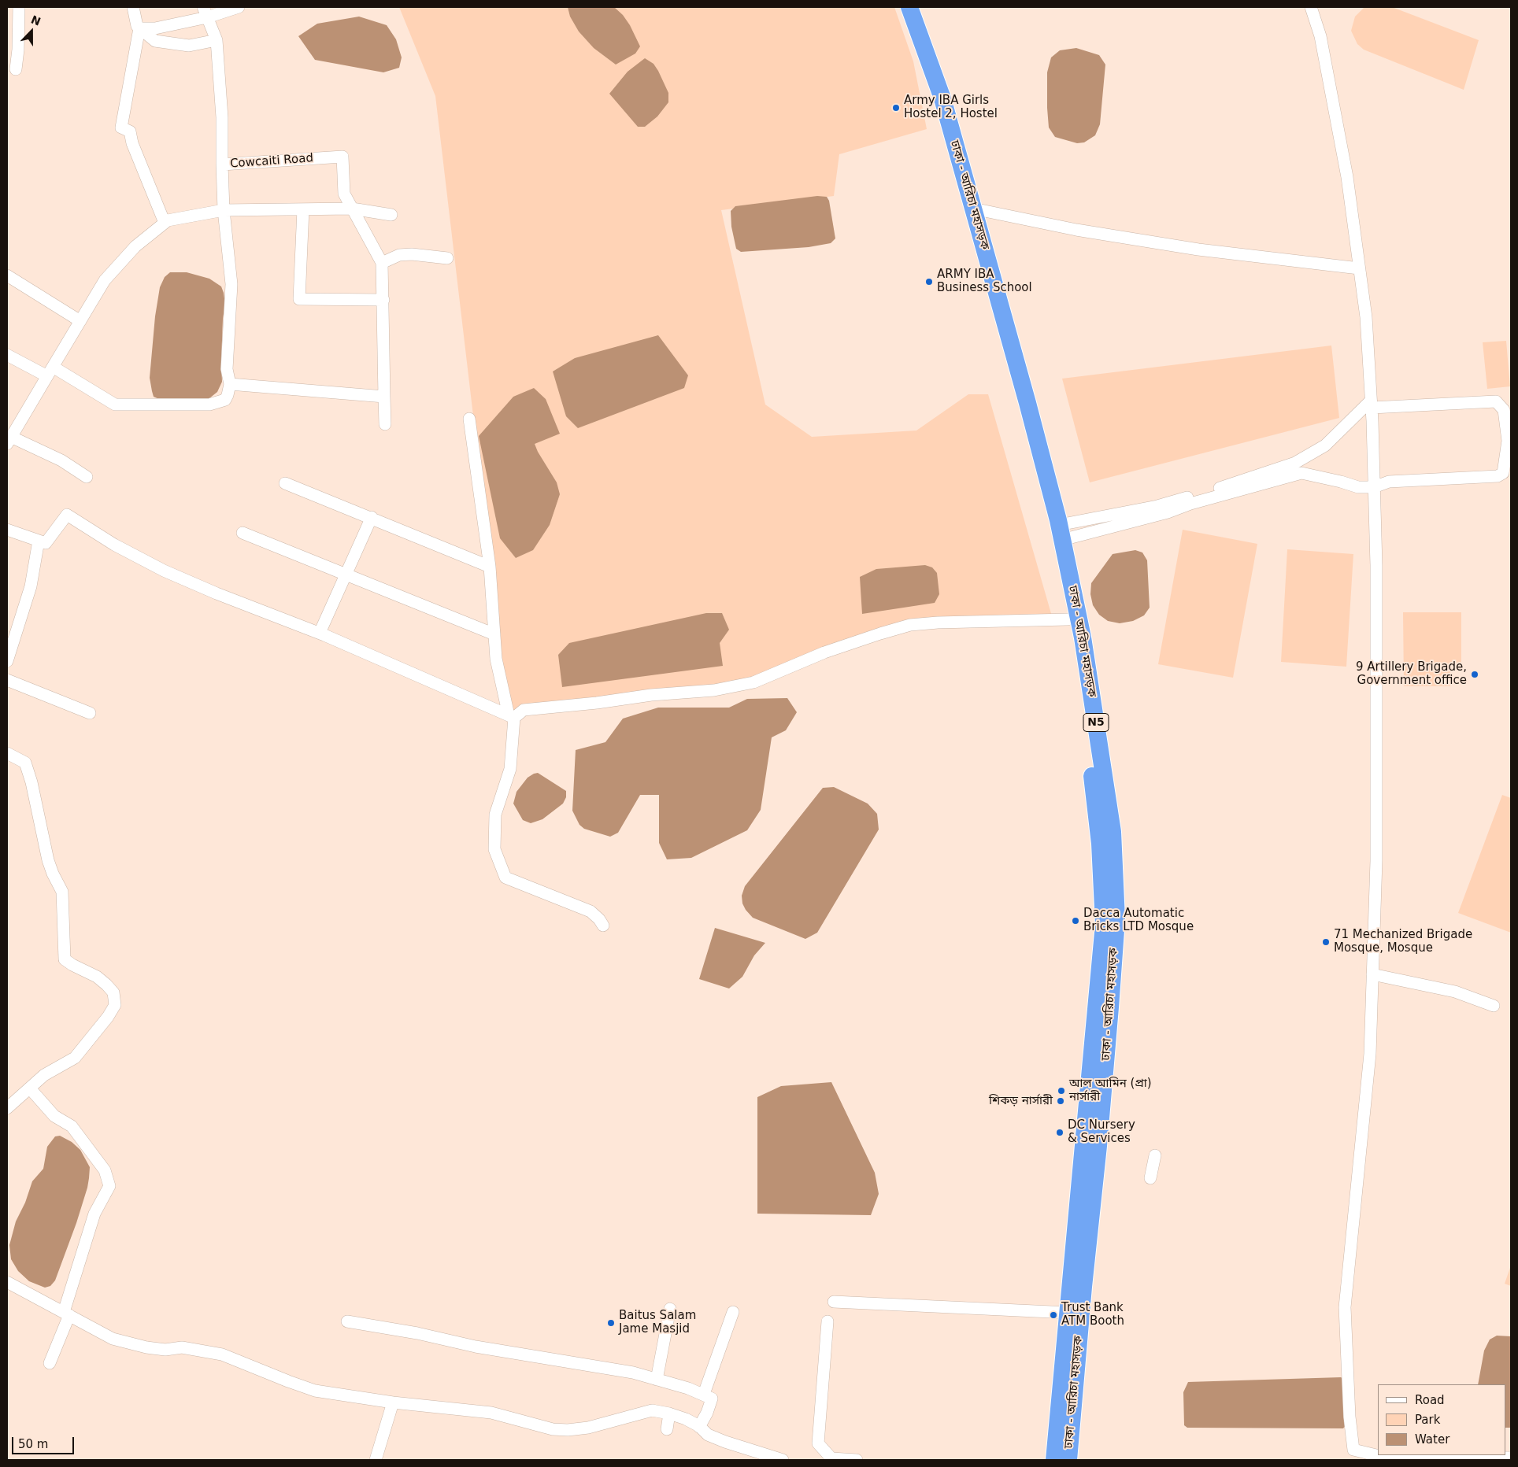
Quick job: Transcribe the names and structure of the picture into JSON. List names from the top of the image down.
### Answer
{
  "streets": {
    "highway": ["ঢাকা - আরিচা মহাসড়ক", "N5"],
    "street": ["Cowcaiti Road"]
  },
  "crossings": [
    ["ঢাকা - আরিচা মহাসড়ক", "N5"]
  ],
  "places": [
    "Army IBA Girls Hostel 2, Hostel",
    "ARMY IBA Business School",
    "9 Artillery Brigade, Government office",
    "Dacca Automatic Bricks LTD Mosque",
    "71 Mechanized Brigade Mosque, Mosque",
    "আল আমিন (প্রা) নার্সারী",
    "শিকড় নার্সারী",
    "DC Nursery & Services",
    "Trust Bank ATM Booth",
    "Baitus Salam Jame Masjid"
  ],
  "legend": ["Road", "Park", "Water"],
  "scale_bar": "50 m",
  "north": "top"
}
